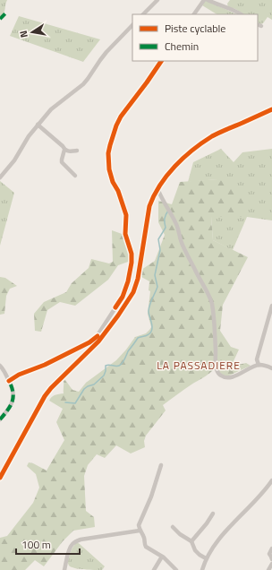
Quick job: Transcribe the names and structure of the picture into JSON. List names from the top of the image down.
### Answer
{
  "districts": ["LA PASSADIERE"],
  "legend": ["Piste cyclable", "Chemin"],
  "scale_bar": "100 m",
  "north": "left"
}
